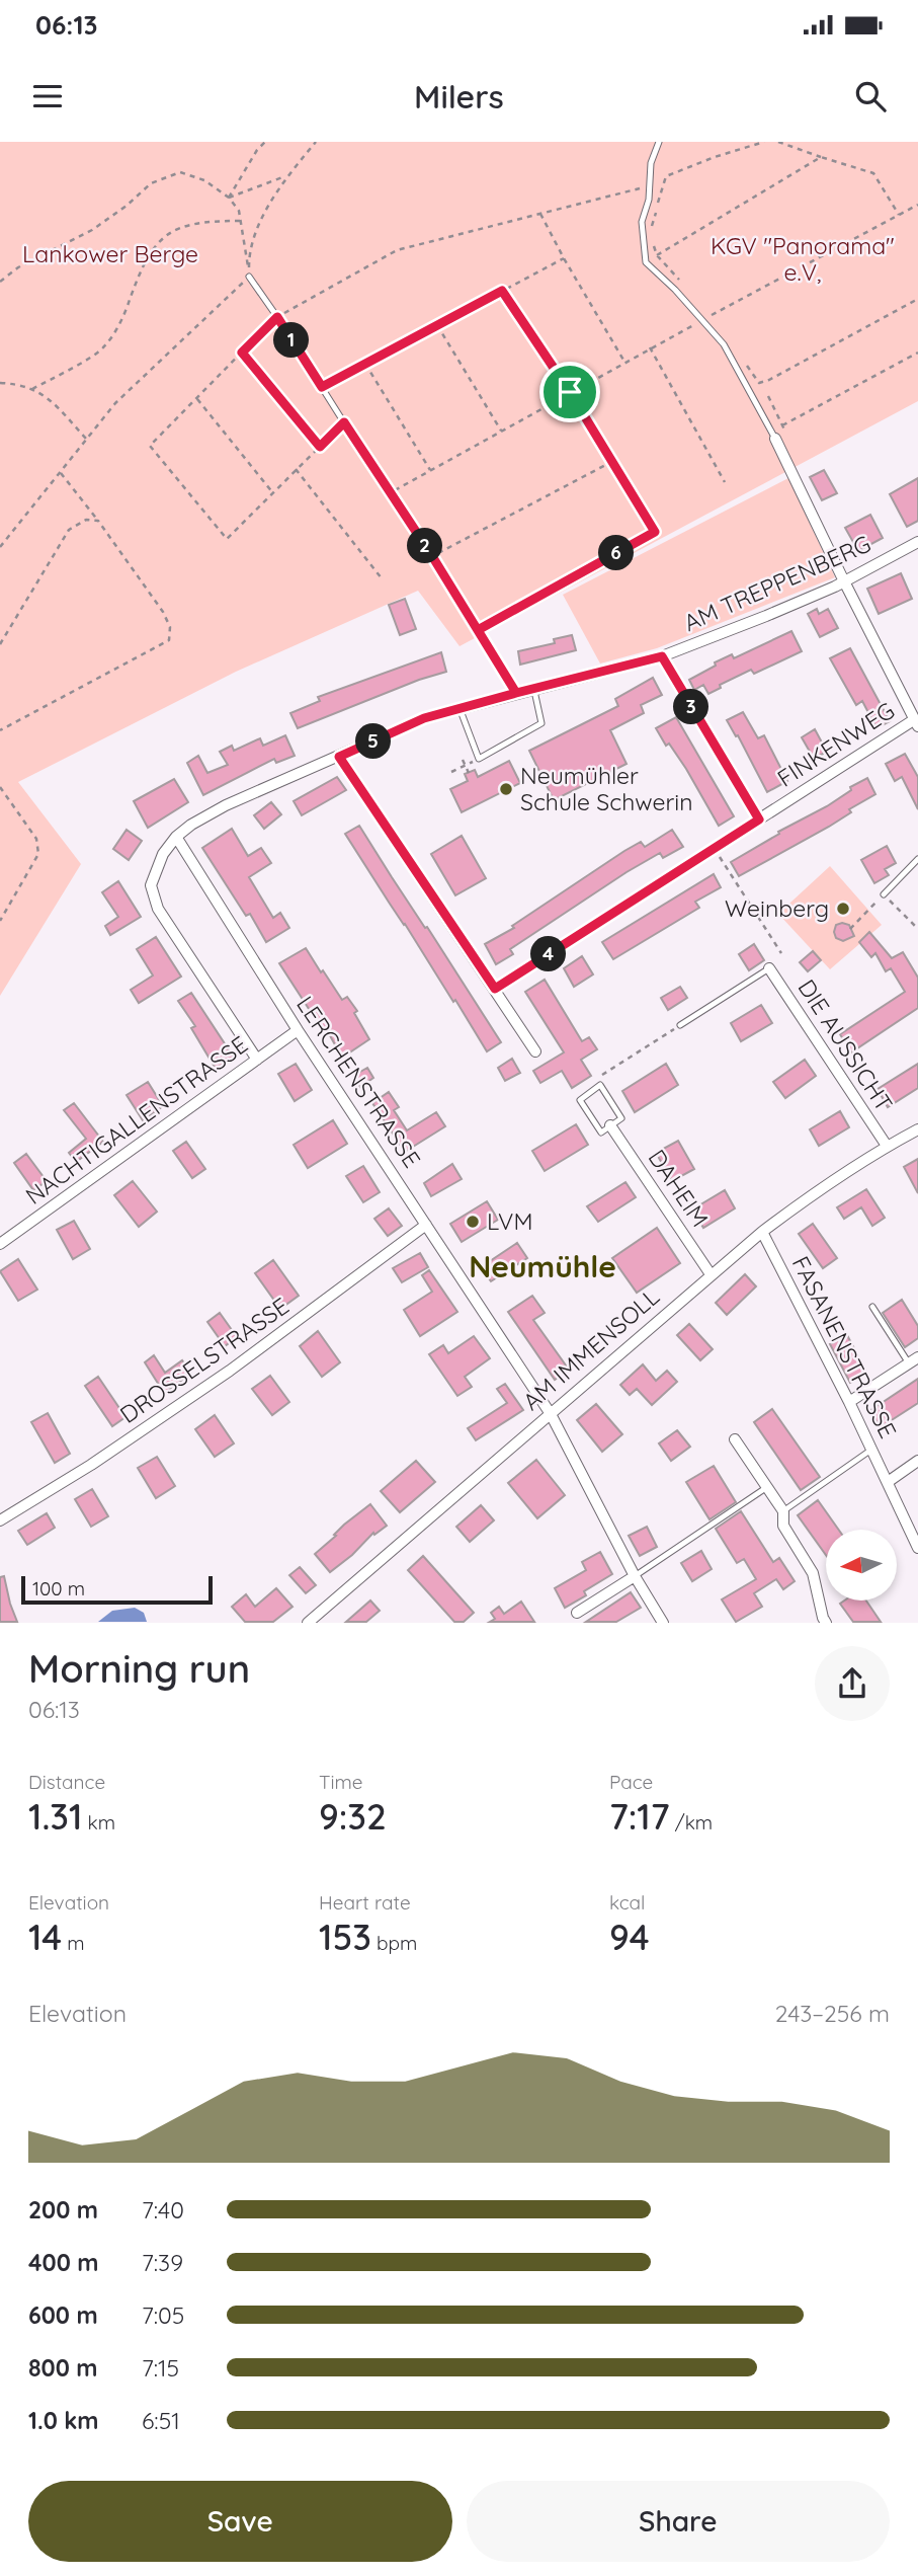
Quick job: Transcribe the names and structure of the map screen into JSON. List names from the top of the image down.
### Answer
{
  "streets": {
    "street": [
      "AM TREPPENBERG",
      "FINKENWEG",
      "DIE AUSSICHT",
      "LERCHENSTRASSE",
      "NACHTIGALLENSTRASSE",
      "DAHEIM",
      "FASANENSTRASSE",
      "AM IMMENSOLL",
      "DROSSELSTRASSE"
    ]
  },
  "crossings": [
    ["AM TREPPENBERG", "LERCHENSTRASSE"],
    ["DIE AUSSICHT", "AM IMMENSOLL"],
    ["LERCHENSTRASSE", "NACHTIGALLENSTRASSE"],
    ["LERCHENSTRASSE", "AM IMMENSOLL"],
    ["LERCHENSTRASSE", "DROSSELSTRASSE"],
    ["DAHEIM", "AM IMMENSOLL"],
    ["FASANENSTRASSE", "AM IMMENSOLL"]
  ],
  "districts": ["Neumühle"],
  "parks": ["KGV \"Panorama\" e.V,", "Lankower Berge"],
  "places": ["Neumühler Schule Schwerin", "Weinberg", "LVM"],
  "scale_bar": "100 m",
  "north": "left",
  "page": {
    "status": "06:13",
    "header": "Milers",
    "pins": [
      "1",
      "2",
      "6",
      "3",
      "5",
      "4"
    ],
    "scale": "100 m",
    "heading": ["Morning run", "06:13"],
    "stats": [
      ["Distance", "1.31 km"],
      ["Time", "9:32"],
      ["Pace", "7:17 /km"],
      ["Elevation", "14 m"],
      ["Heart rate", "153 bpm"],
      ["kcal", "94"]
    ],
    "chart": ["Elevation", "243–256 m"],
    "list": [
      {
        "name": "200 m",
        "note": "7:40"
      },
      {
        "name": "400 m",
        "note": "7:39"
      },
      {
        "name": "600 m",
        "note": "7:05"
      },
      {
        "name": "800 m",
        "note": "7:15"
      },
      {
        "name": "1.0 km",
        "note": "6:51"
      }
    ],
    "buttons": ["Save", "Share"]
  }
}
